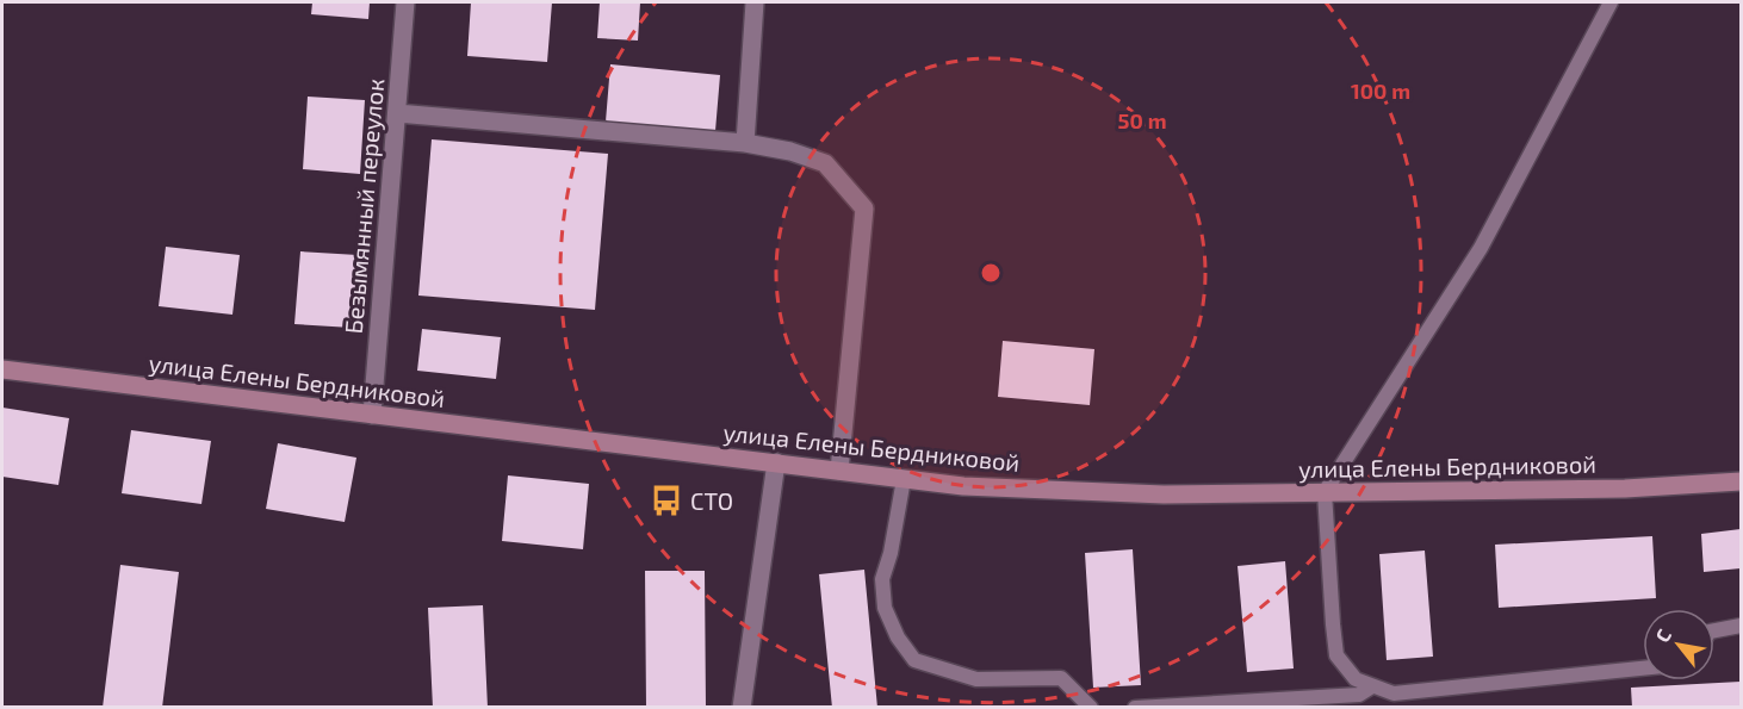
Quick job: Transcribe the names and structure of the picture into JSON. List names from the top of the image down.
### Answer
{
  "streets": {
    "street": ["Безымянный переулок", "улица Елены Бердниковой"]
  },
  "crossings": [
    ["Безымянный переулок", "улица Елены Бердниковой"]
  ],
  "places": {
    "bus stop": ["СТО"]
  },
  "north": "top left",
  "rings": ["100 m", "50 m"]
}
